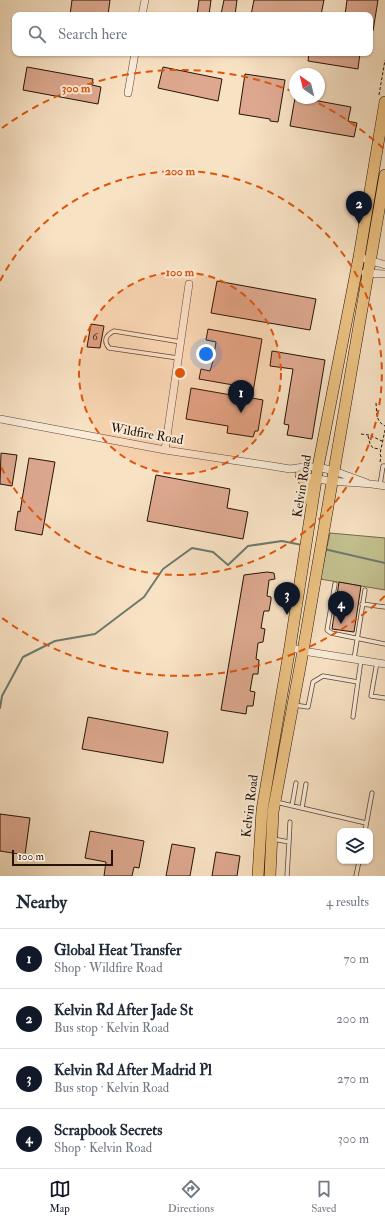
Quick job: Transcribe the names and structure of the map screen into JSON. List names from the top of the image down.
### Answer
{
  "streets": {
    "main road": ["Kelvin Road"],
    "street": ["Wildfire Road"]
  },
  "crossings": [
    ["Wildfire Road", "Kelvin Road"]
  ],
  "house_numbers": ["6"],
  "scale_bar": "100 m",
  "north": "top left",
  "page": {
    "search": "Search here",
    "pins": [
      "2",
      "1",
      "3",
      "4"
    ],
    "scale": "100 m",
    "heading": ["Nearby", "4 results"],
    "list": [
      {
        "mark": "1",
        "name": "Global Heat Transfer",
        "note": "Shop · Wildfire Road",
        "value": "70 m"
      },
      {
        "mark": "2",
        "name": "Kelvin Rd After Jade St",
        "note": "Bus stop · Kelvin Road",
        "value": "200 m"
      },
      {
        "mark": "3",
        "name": "Kelvin Rd After Madrid Pl",
        "note": "Bus stop · Kelvin Road",
        "value": "270 m"
      },
      {
        "mark": "4",
        "name": "Scrapbook Secrets",
        "note": "Shop · Kelvin Road",
        "value": "300 m"
      }
    ],
    "nav": ["Map", "Directions", "Saved"]
  },
  "rings": ["300 m", "200 m", "100 m"]
}
